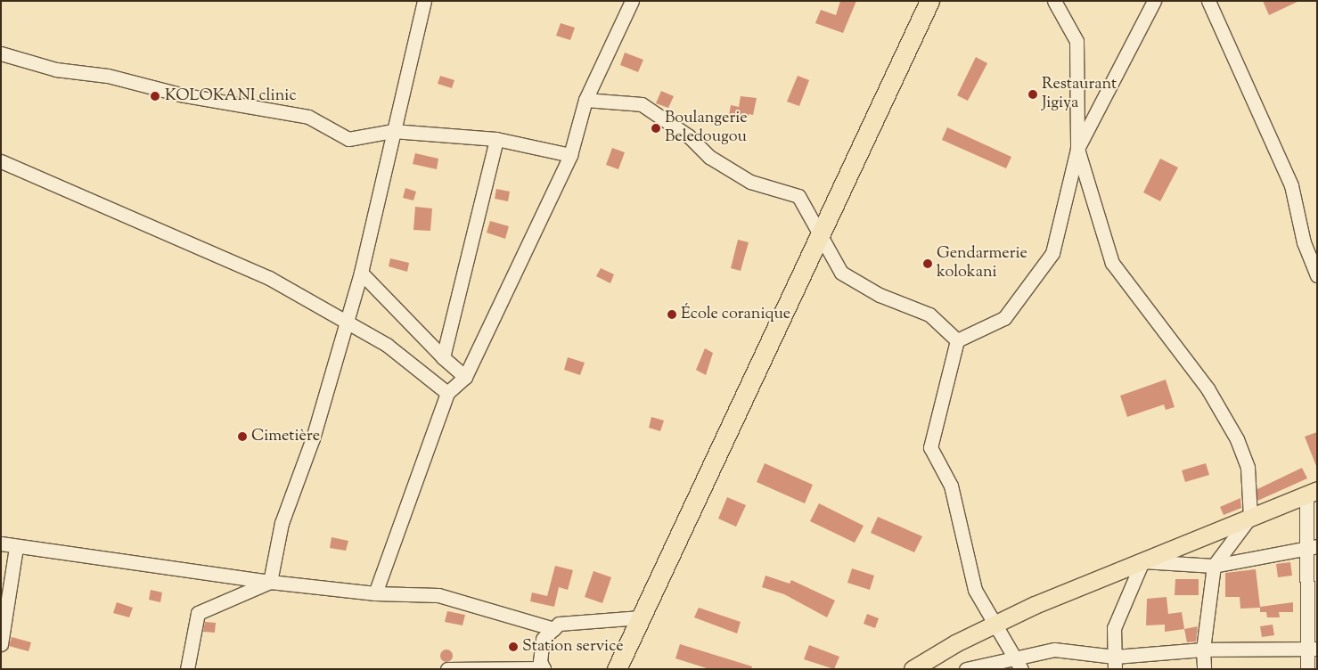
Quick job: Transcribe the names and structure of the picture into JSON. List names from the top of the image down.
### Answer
{
  "places": [
    "Restaurant Jigiya",
    "KOLOKANI clinic",
    "Boulangerie Beledougou",
    "Gendarmerie kolokani",
    "École coranique",
    "Cimetière",
    "Station service"
  ]
}
